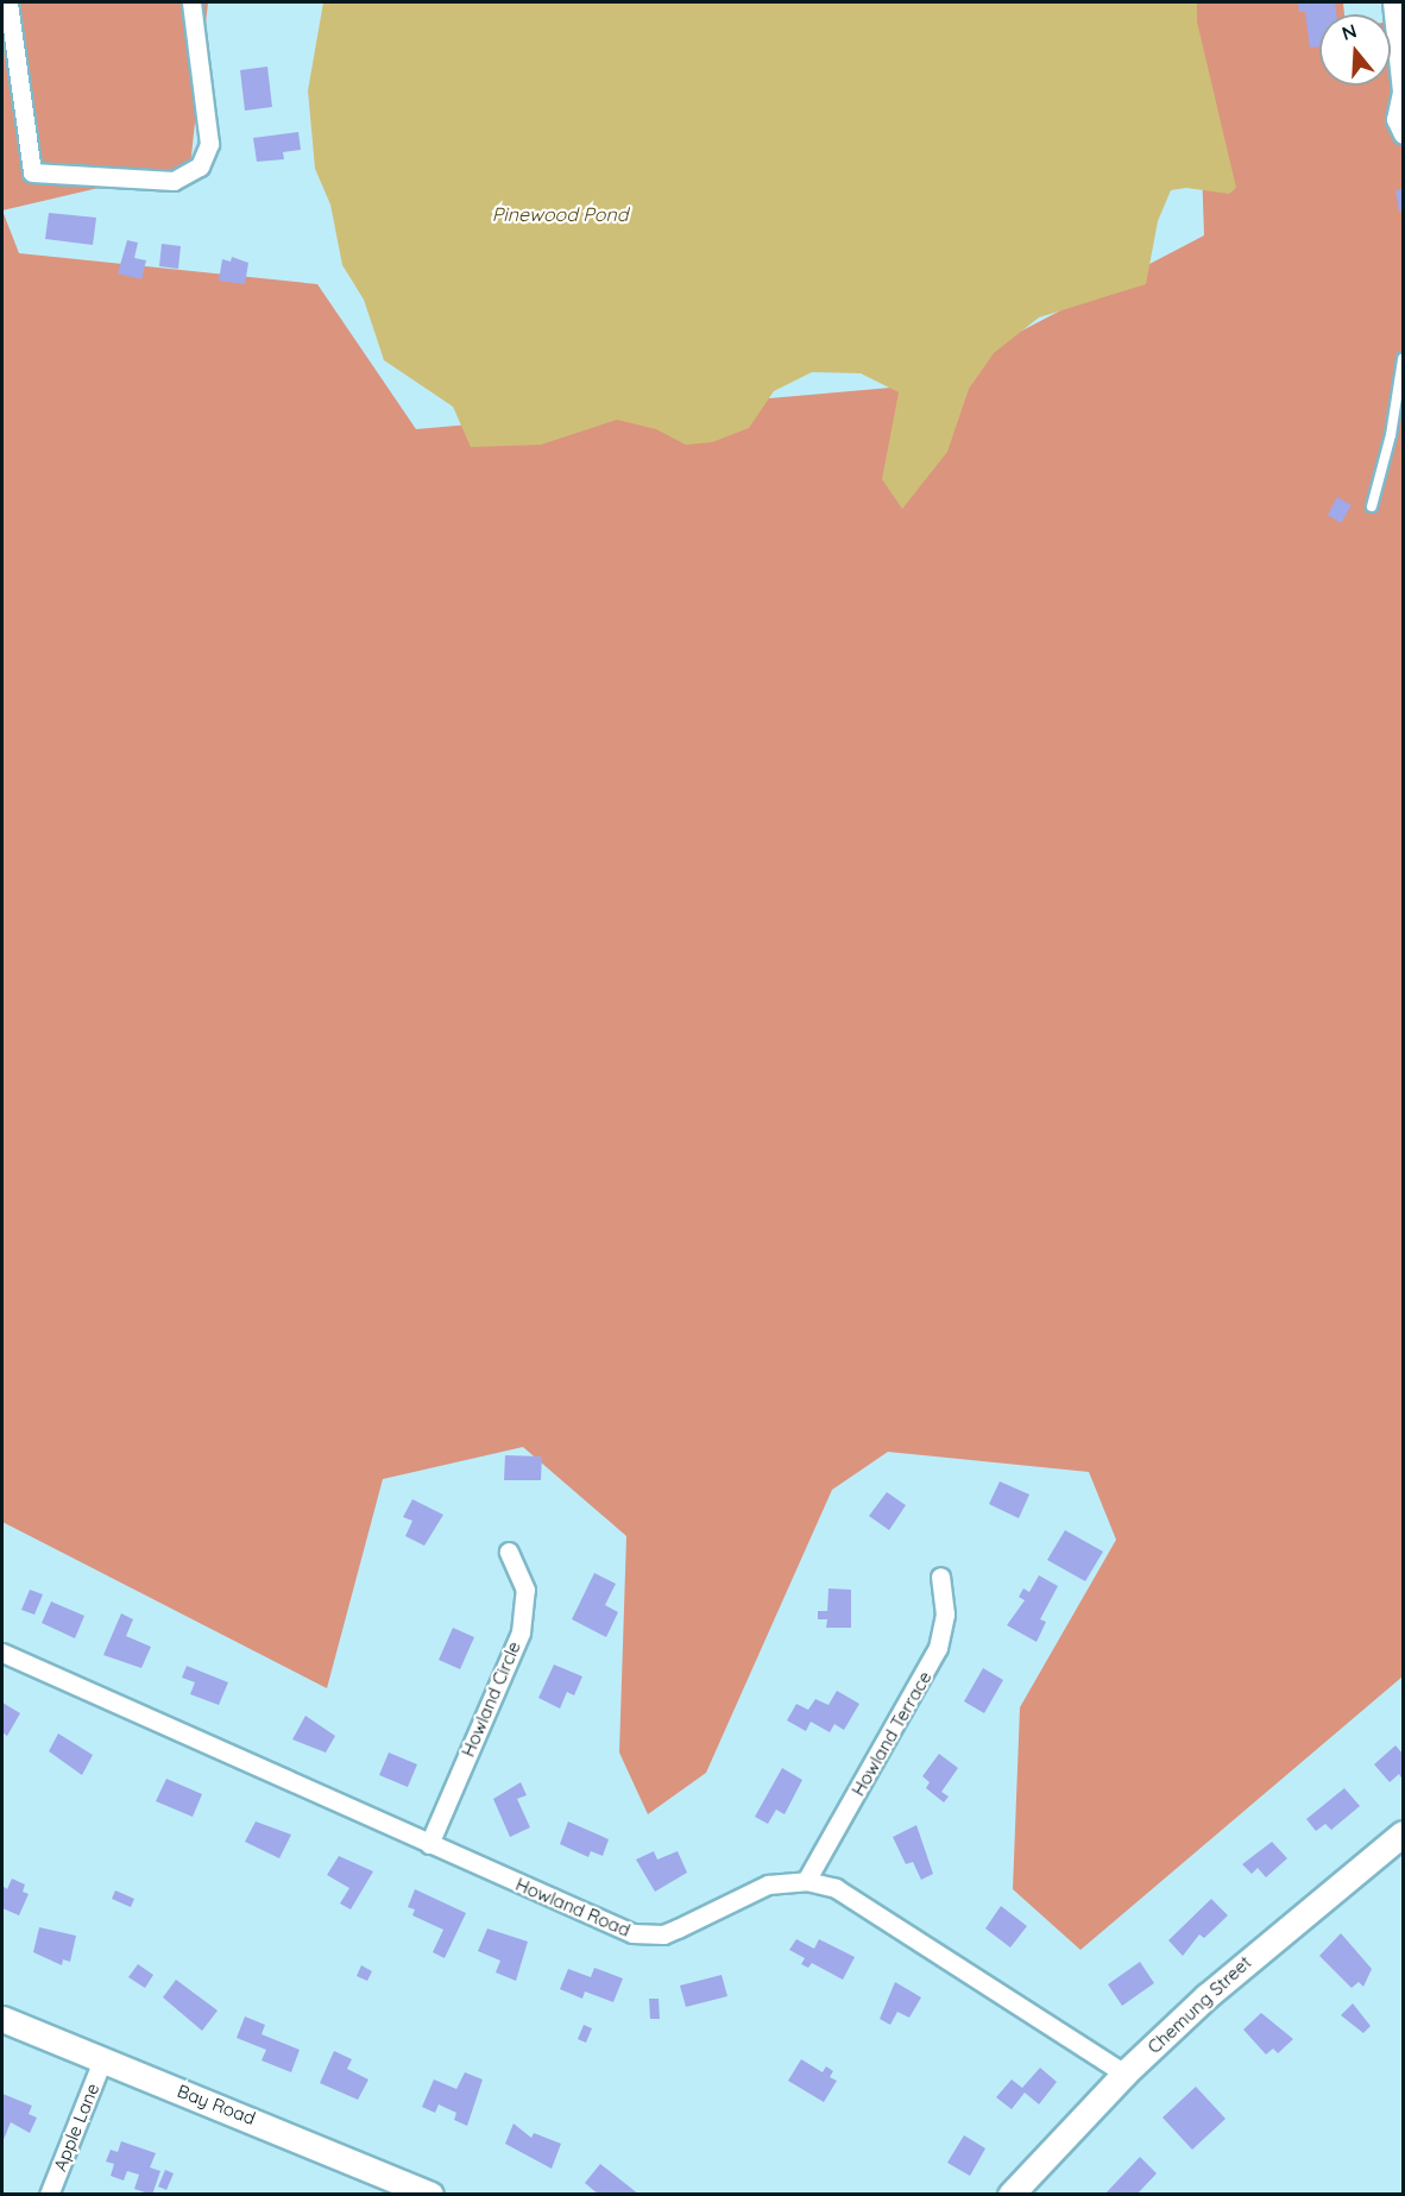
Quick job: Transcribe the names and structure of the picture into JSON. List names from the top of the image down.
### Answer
{
  "streets": {
    "street": [
      "Howland Circle",
      "Howland Terrace",
      "Howland Road",
      "Chemung Street",
      "Bay Road",
      "Apple Lane"
    ]
  },
  "crossings": [
    ["Howland Circle", "Howland Road"],
    ["Howland Terrace", "Howland Road"],
    ["Howland Road", "Chemung Street"],
    ["Bay Road", "Apple Lane"]
  ],
  "water": ["Pinewood Pond"],
  "north": "top"
}
